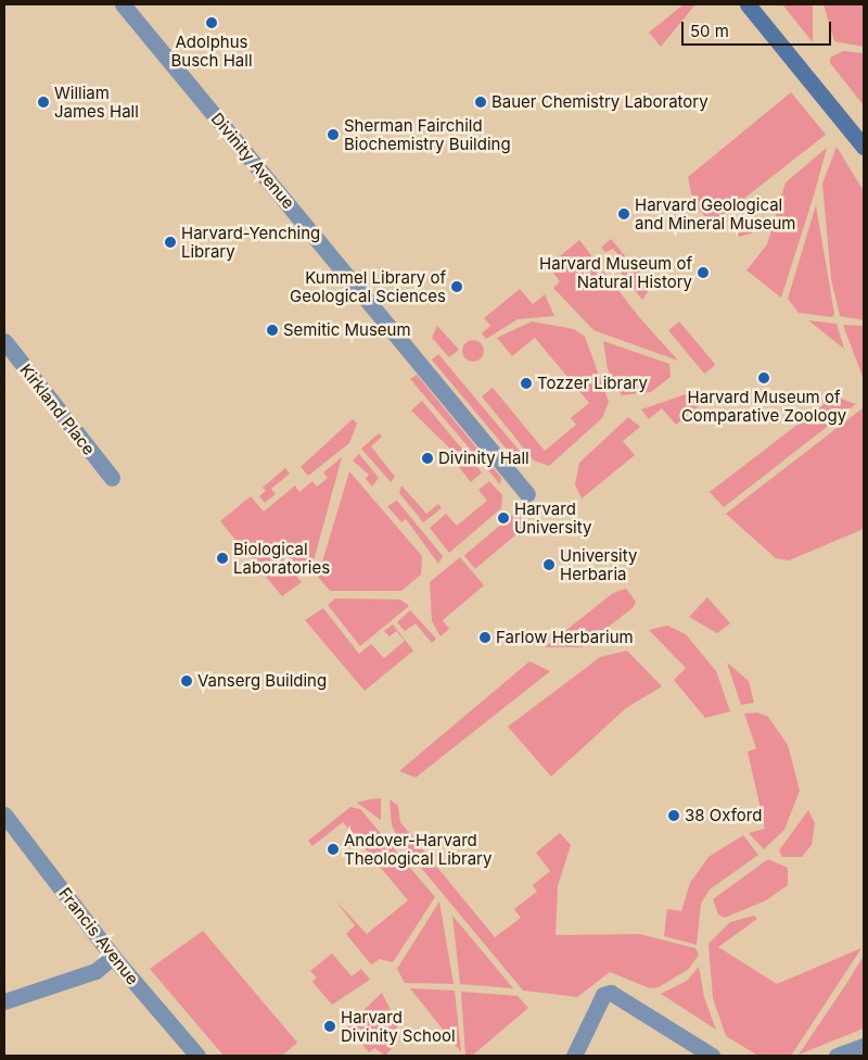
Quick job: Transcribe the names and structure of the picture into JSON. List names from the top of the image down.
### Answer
{
  "streets": {
    "street": ["Divinity Avenue", "Kirkland Place", "Francis Avenue"]
  },
  "places": [
    "Adolphus Busch Hall",
    "William James Hall",
    "Bauer Chemistry Laboratory",
    "Sherman Fairchild Biochemistry Building",
    "Harvard Geological and Mineral Museum",
    "Harvard-Yenching Library",
    "Harvard Museum of Natural History",
    "Kummel Library of Geological Sciences",
    "Semitic Museum",
    "Harvard Museum of Comparative Zoology",
    "Tozzer Library",
    "Divinity Hall",
    "Harvard University",
    "Biological Laboratories",
    "University Herbaria",
    "Farlow Herbarium",
    "Vanserg Building",
    "38 Oxford",
    "Andover-Harvard Theological Library",
    "Harvard Divinity School"
  ],
  "scale_bar": "50 m"
}
